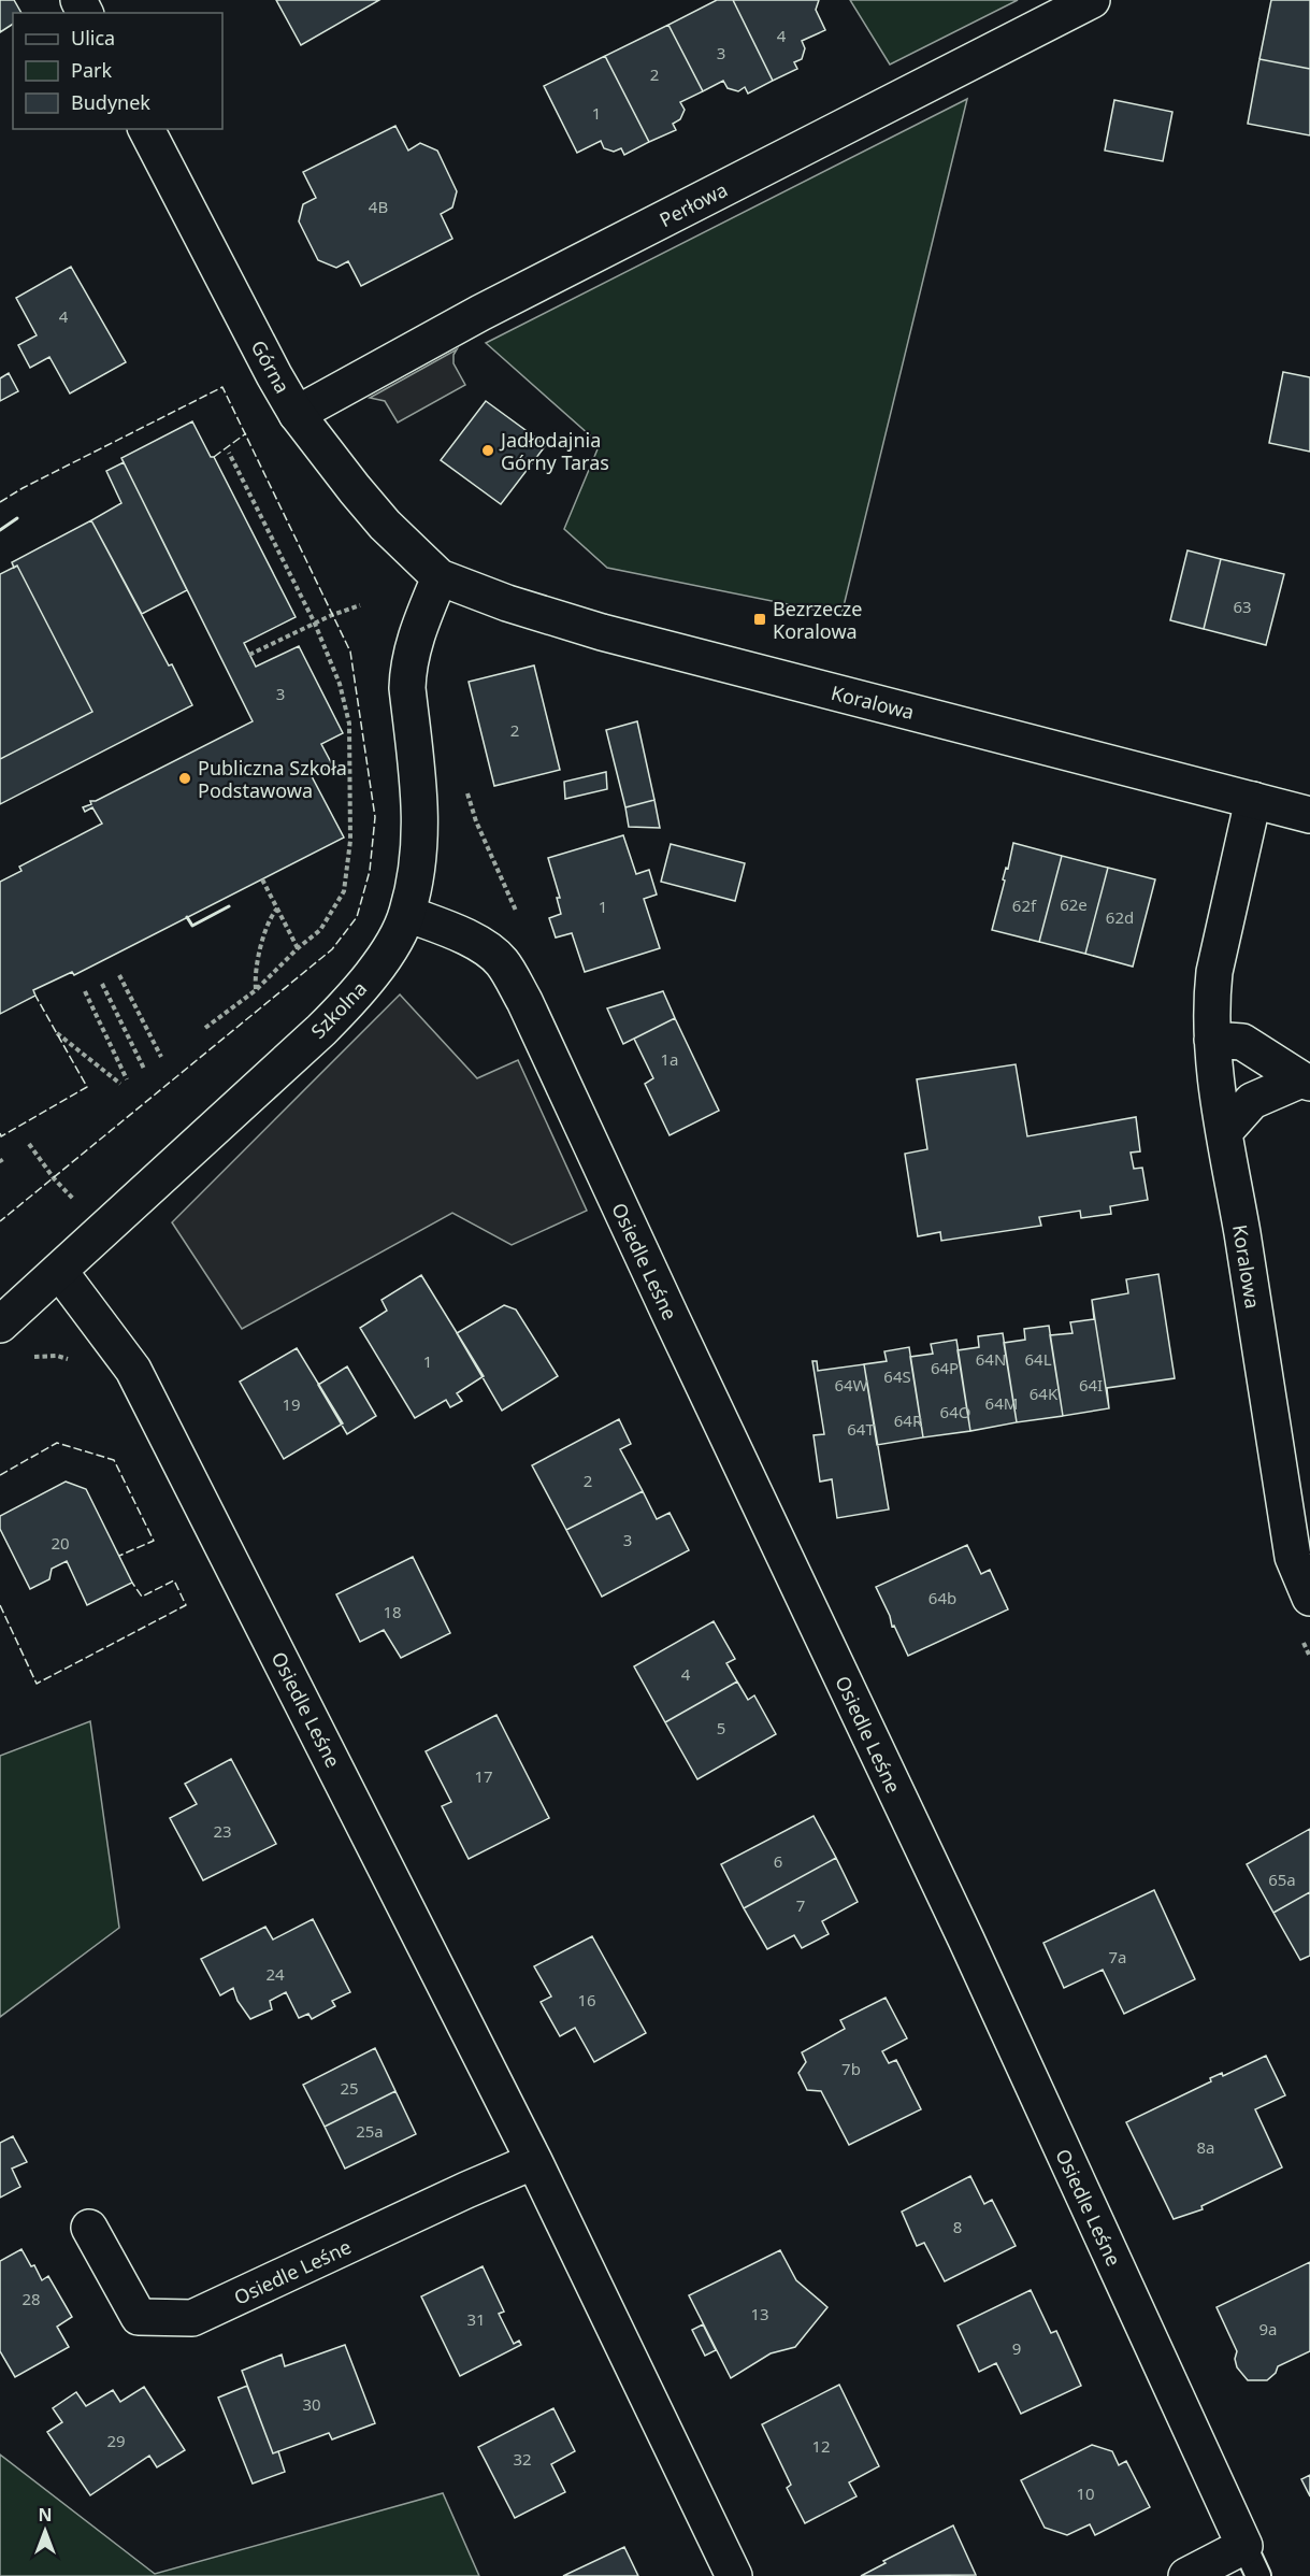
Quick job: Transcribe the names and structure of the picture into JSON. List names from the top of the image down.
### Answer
{
  "streets": {
    "street": [
      "Perłowa",
      "Górna",
      "Koralowa",
      "Szkolna",
      "Osiedle Leśne"
    ]
  },
  "crossings": [
    ["Perłowa", "Górna"],
    ["Górna", "Koralowa"],
    ["Górna", "Szkolna"],
    ["Koralowa", "Szkolna"],
    ["Szkolna", "Osiedle Leśne"]
  ],
  "places": {
    "other": ["Jadłodajnia Górny Taras", "Publiczna Szkoła Podstawowa"],
    "transit": ["Bezrzecze Koralowa"]
  },
  "house_numbers": [
    "4",
    "3",
    "2",
    "1",
    "4B",
    "4",
    "63",
    "3",
    "2",
    "62e",
    "62f",
    "1",
    "62d",
    "1a",
    "64N",
    "64L",
    "1",
    "64P",
    "64S",
    "64W",
    "64I",
    "64K",
    "64M",
    "19",
    "64O",
    "64R",
    "64T",
    "2",
    "3",
    "20",
    "64b",
    "18",
    "4",
    "5",
    "17",
    "23",
    "6",
    "65a",
    "7",
    "7a",
    "24",
    "16",
    "7b",
    "25",
    "25a",
    "8a",
    "8",
    "28",
    "13",
    "31",
    "9a",
    "9",
    "30",
    "29",
    "12",
    "32",
    "10"
  ],
  "legend": ["Ulica", "Park", "Budynek"],
  "north": "top"
}
